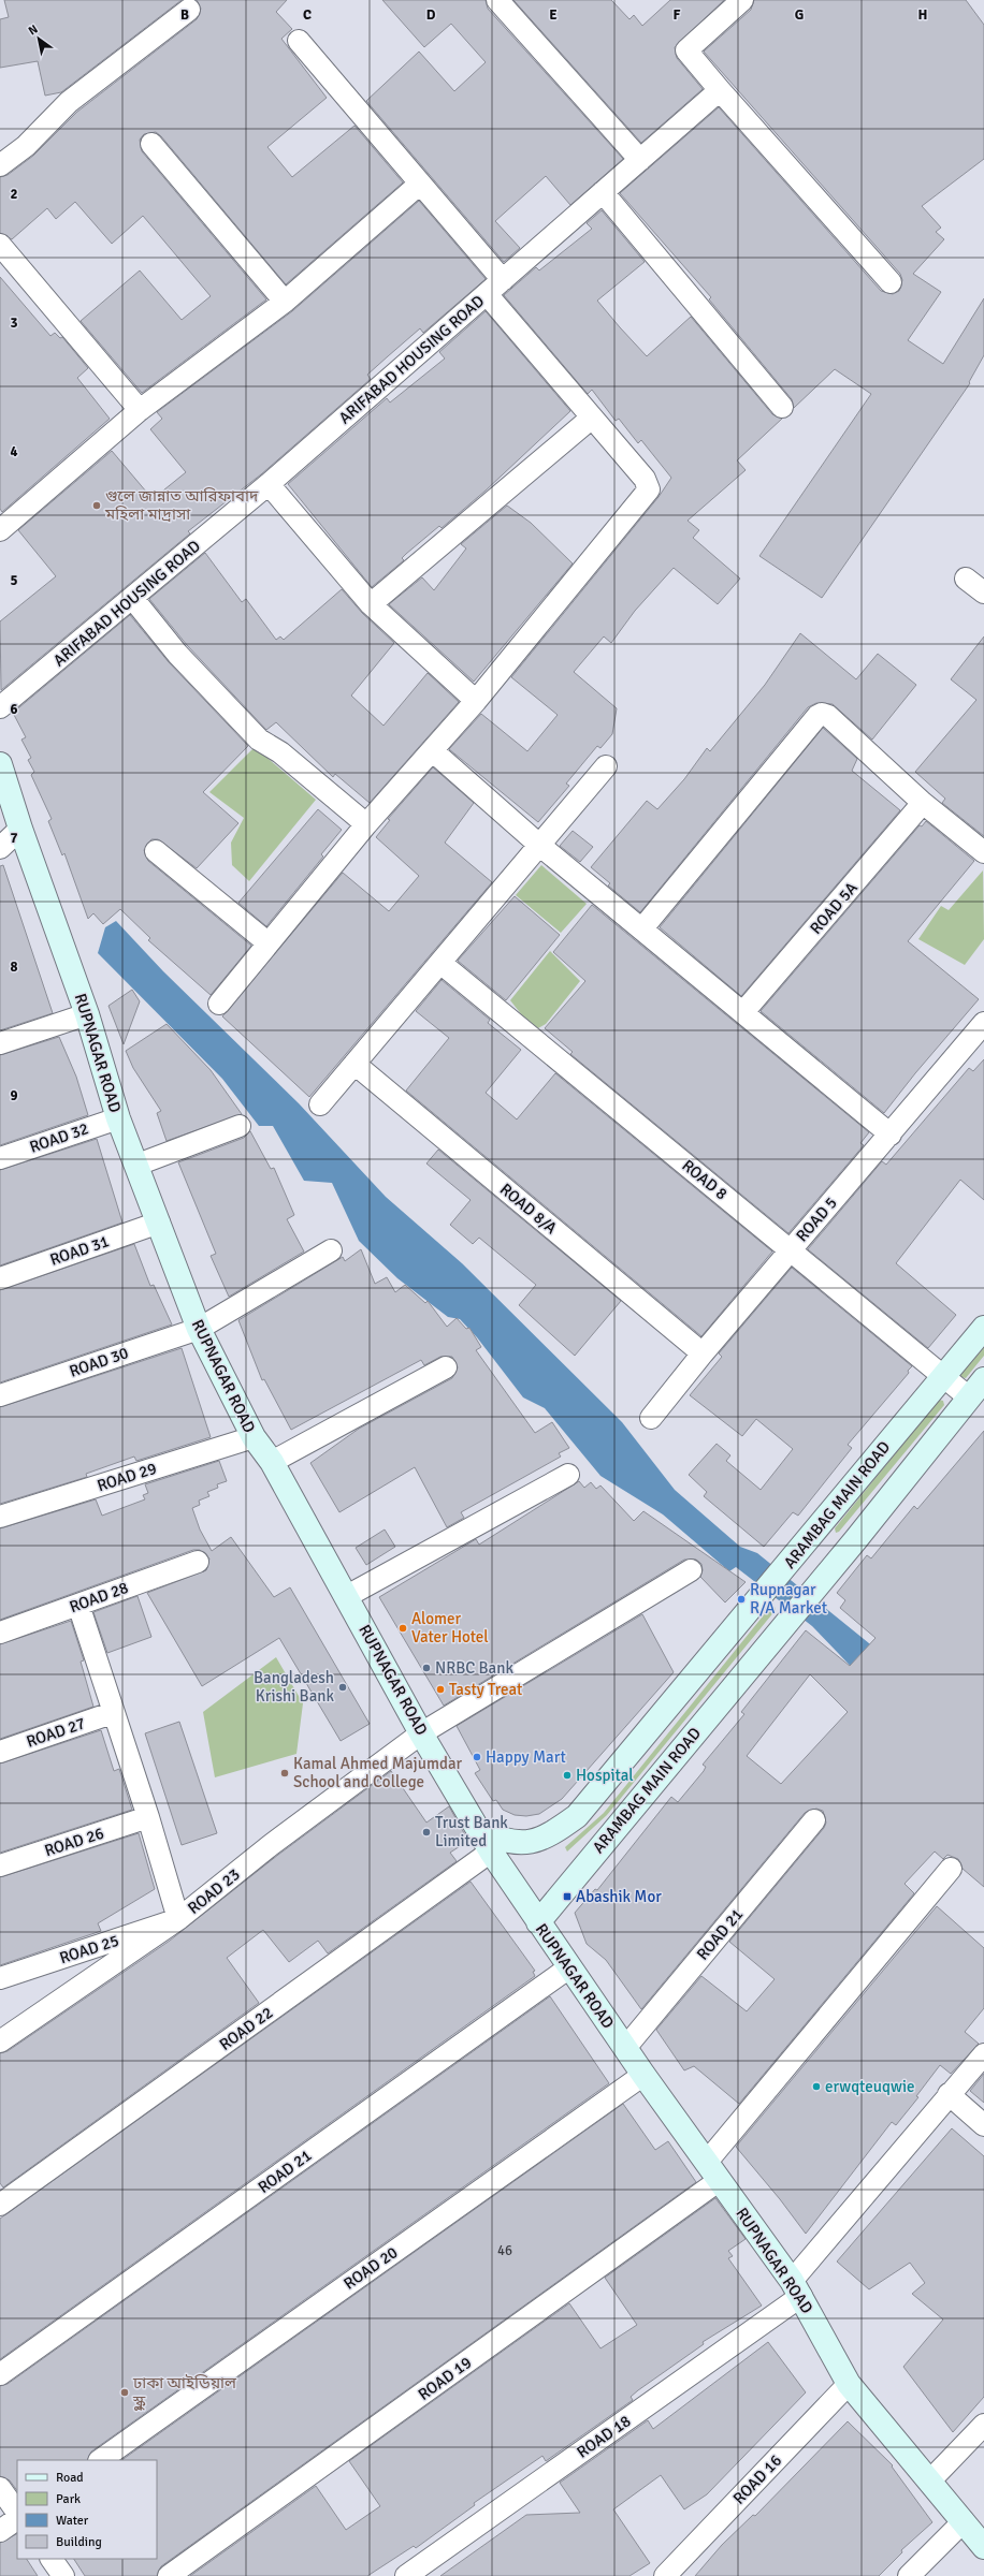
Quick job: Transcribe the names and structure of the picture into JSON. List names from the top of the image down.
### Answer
{
  "streets": {
    "street": [
      "ARIFABAD HOUSING ROAD",
      "ROAD 5A",
      "RUPNAGAR ROAD",
      "ROAD 32",
      "ROAD 8",
      "ROAD 8/A",
      "ROAD 5",
      "ROAD 31",
      "ROAD 30",
      "ROAD 29",
      "ARAMBAG MAIN ROAD",
      "ROAD 28",
      "ROAD 27",
      "ROAD 26",
      "ROAD 23",
      "ROAD 21",
      "ROAD 25",
      "ROAD 22",
      "ROAD 20",
      "ROAD 19",
      "ROAD 18",
      "ROAD 16"
    ]
  },
  "crossings": [
    ["RUPNAGAR ROAD", "ROAD 32"],
    ["RUPNAGAR ROAD", "ROAD 31"],
    ["RUPNAGAR ROAD", "ROAD 30"],
    ["RUPNAGAR ROAD", "ROAD 29"],
    ["RUPNAGAR ROAD", "ARAMBAG MAIN ROAD"],
    ["RUPNAGAR ROAD", "ROAD 23"],
    ["RUPNAGAR ROAD", "ROAD 21"],
    ["RUPNAGAR ROAD", "ROAD 22"],
    ["RUPNAGAR ROAD", "ROAD 20"],
    ["RUPNAGAR ROAD", "ROAD 19"],
    ["RUPNAGAR ROAD", "ROAD 18"],
    ["RUPNAGAR ROAD", "ROAD 16"],
    ["ROAD 8", "ROAD 5"],
    ["ROAD 8", "ARAMBAG MAIN ROAD"],
    ["ROAD 8/A", "ROAD 5"],
    ["ROAD 23", "ROAD 25"]
  ],
  "places": {
    "other": [
      "গুলে জান্নাত আরিফাবাদ মহিলা মাদ্রাসা",
      "Rupnagar R/A Market",
      "Alomer Vater Hotel",
      "NRBC Bank",
      "Bangladesh Krishi Bank",
      "Tasty Treat",
      "Happy Mart",
      "Kamal Ahmed Majumdar School and College",
      "Hospital",
      "Trust Bank Limited",
      "erwqteuqwie",
      "ঢাকা আইডিয়াল স্কুল"
    ],
    "transit": ["Abashik Mor"]
  },
  "house_numbers": ["46"],
  "legend": [
    "Road",
    "Park",
    "Water",
    "Building"
  ],
  "north": "top left",
  "grid": {
    "columns": [
      "B",
      "C",
      "D",
      "E",
      "F",
      "G",
      "H"
    ],
    "rows": [
      "2",
      "3",
      "4",
      "5",
      "6",
      "7",
      "8",
      "9"
    ]
  }
}
